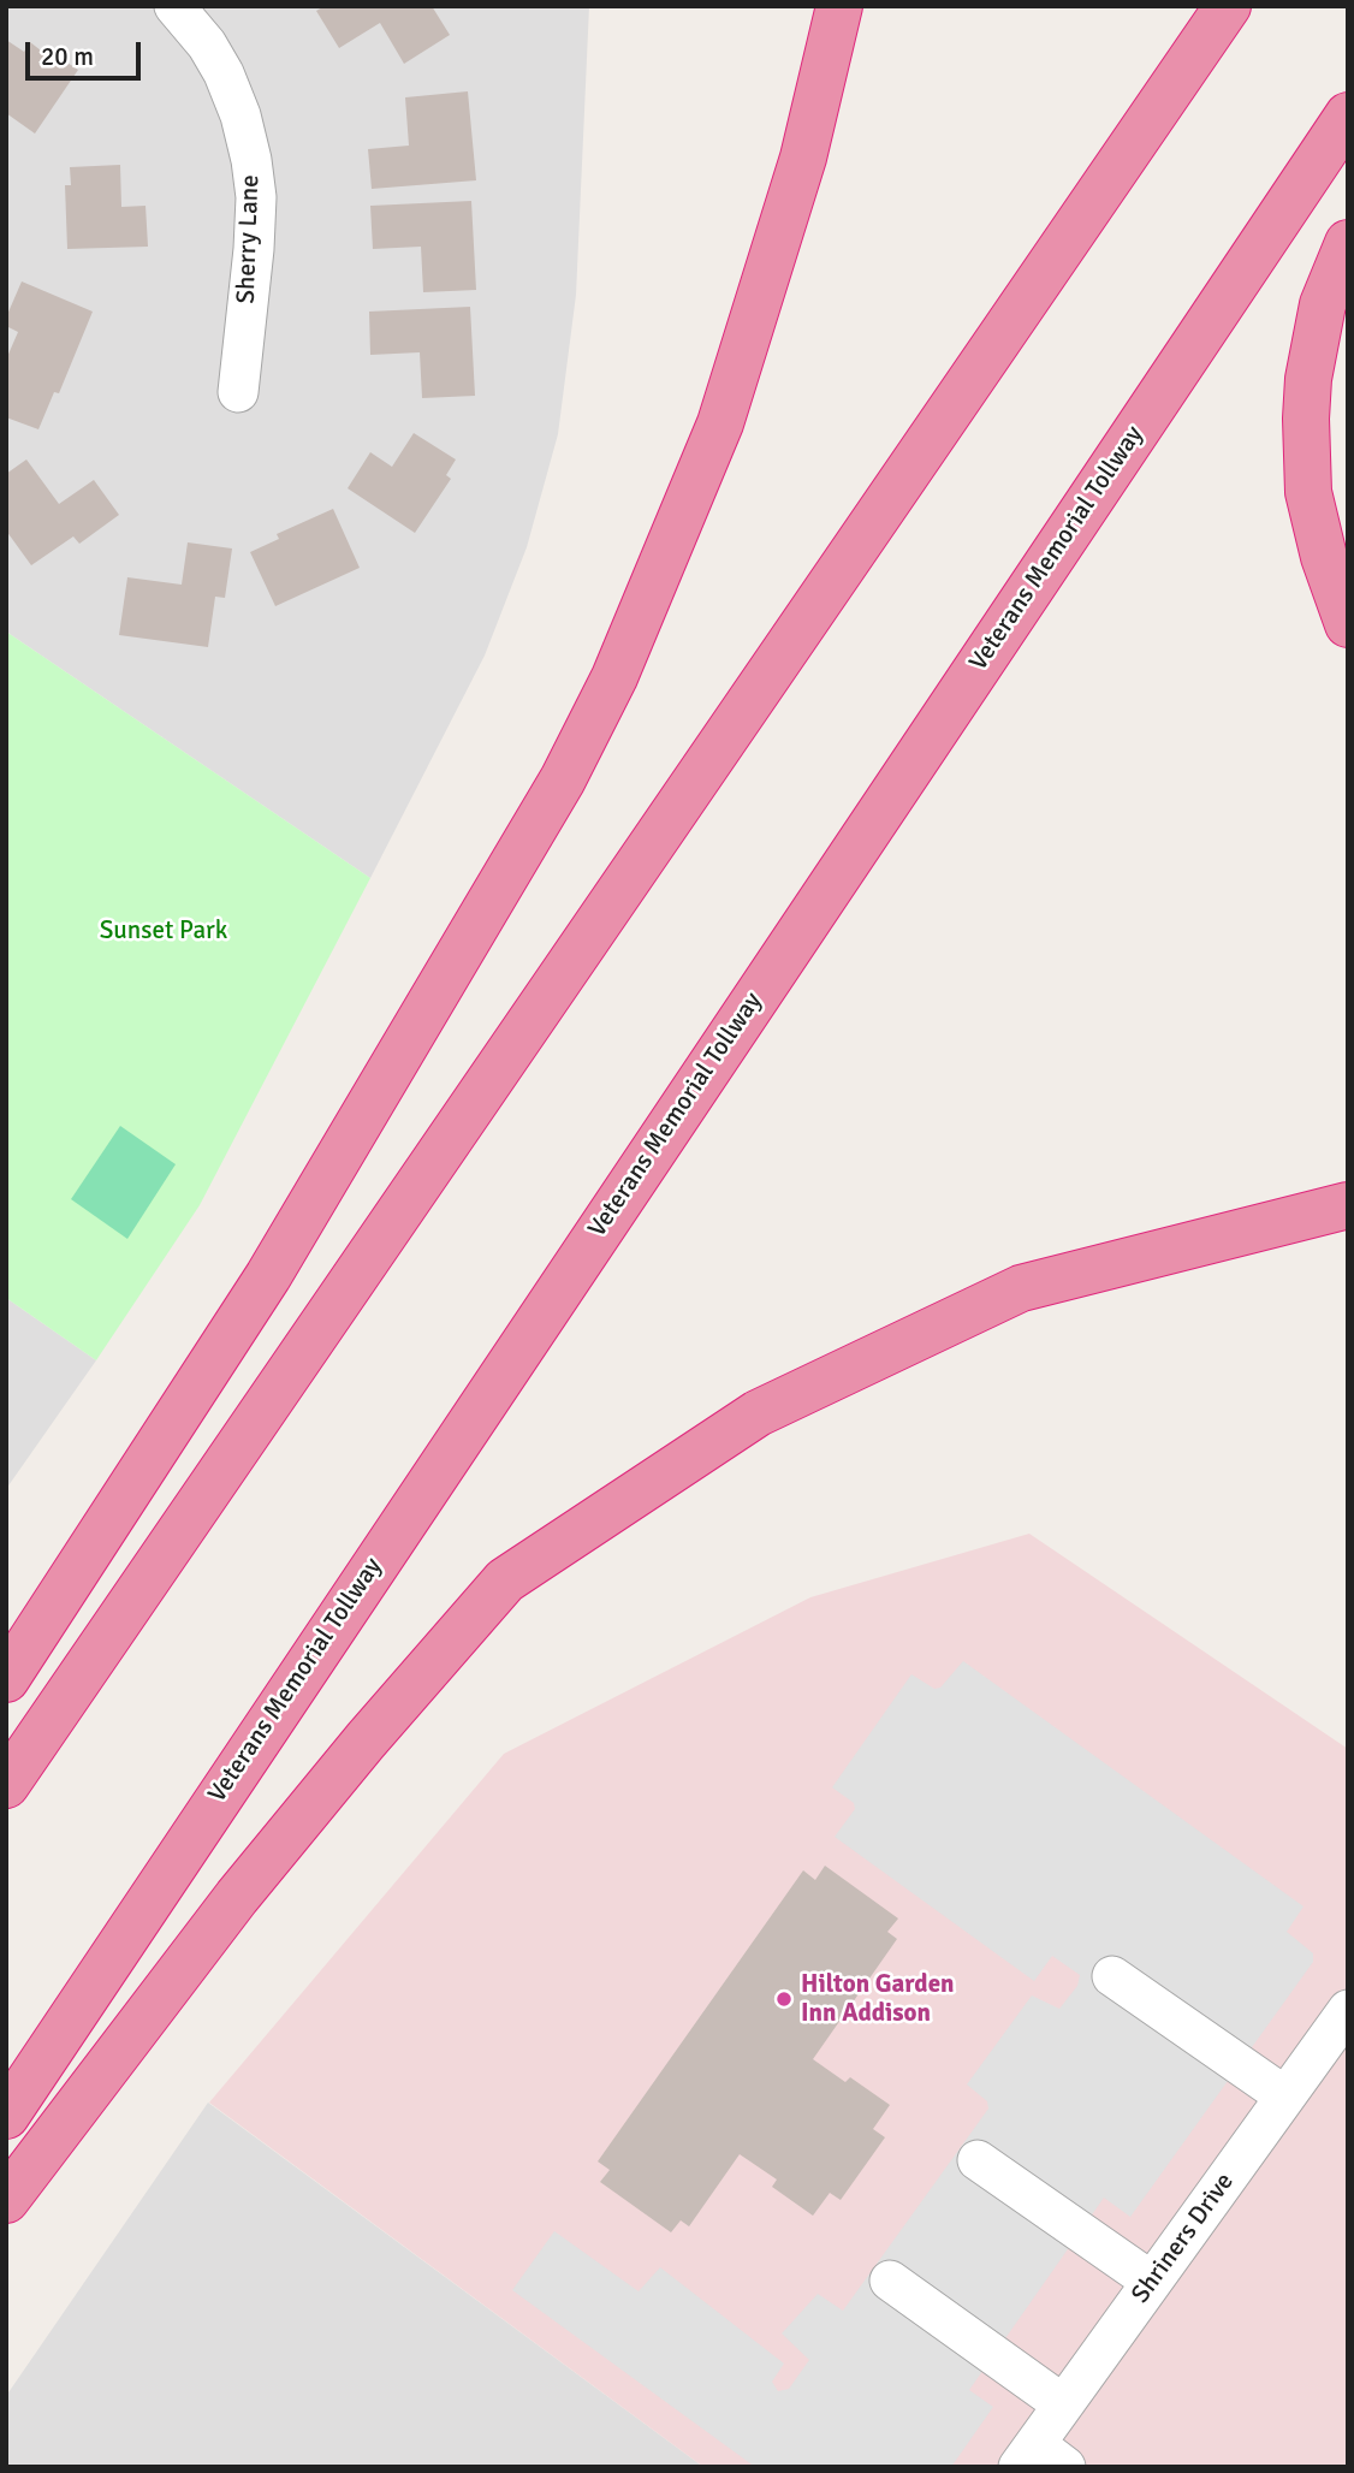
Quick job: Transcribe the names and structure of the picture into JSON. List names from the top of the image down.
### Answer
{
  "streets": {
    "highway": ["Veterans Memorial Tollway"],
    "street": ["Sherry Lane", "Shriners Drive"]
  },
  "parks": ["Sunset Park"],
  "places": ["Hilton Garden Inn Addison"],
  "scale_bar": "20 m"
}
